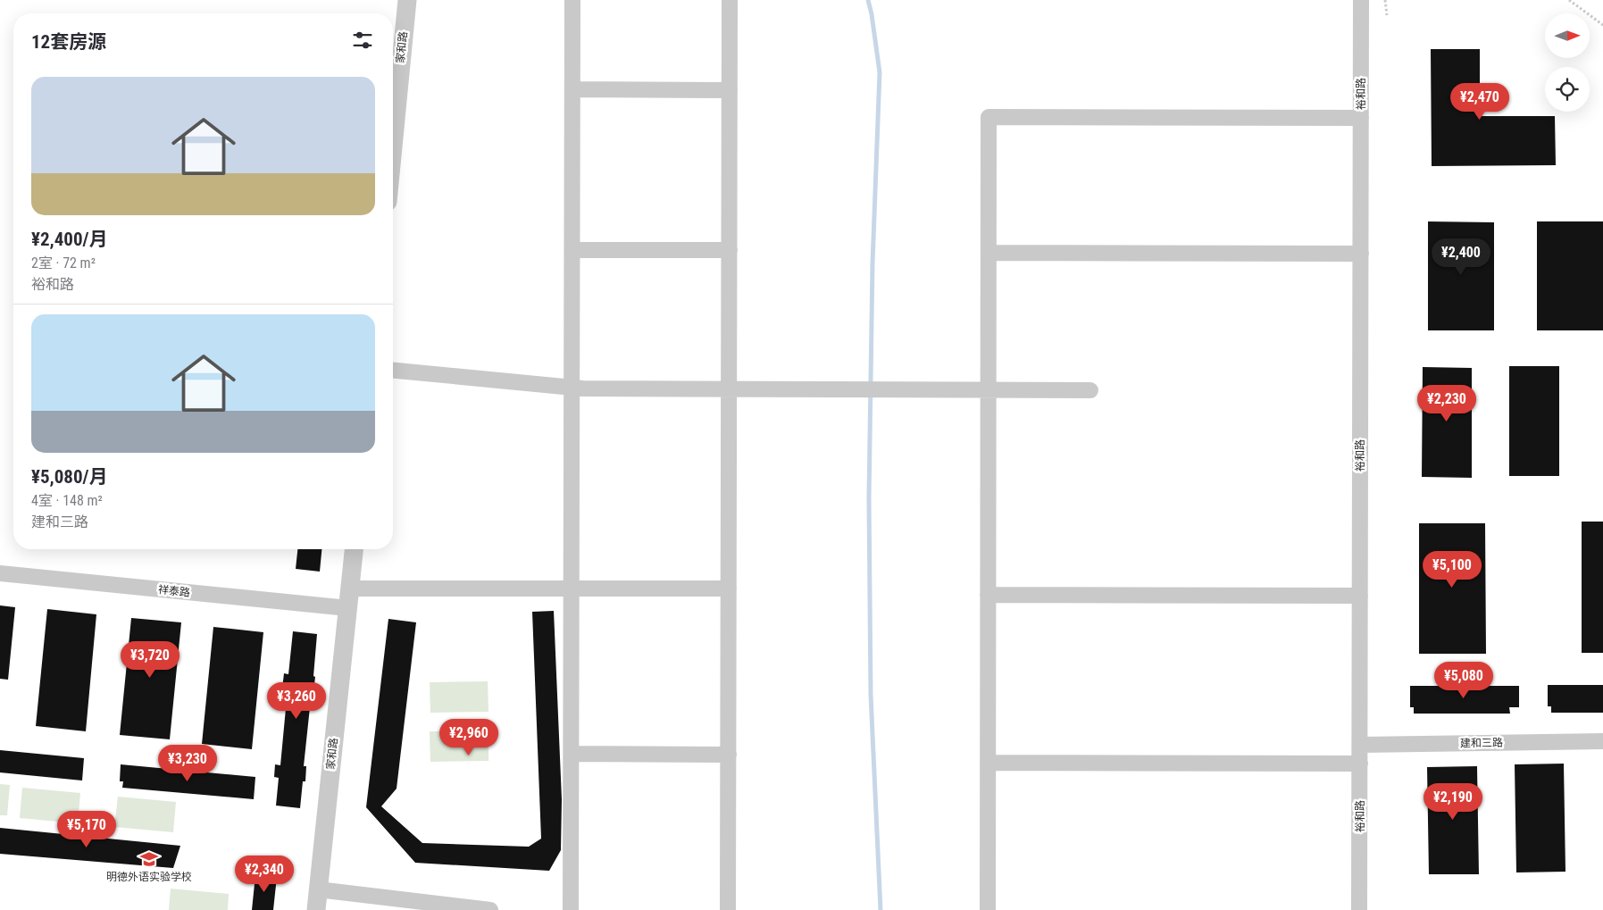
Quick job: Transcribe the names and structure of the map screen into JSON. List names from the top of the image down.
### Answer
{
  "streets": {
    "street": [
      "家和路",
      "裕和路",
      "祥泰路",
      "建和三路"
    ]
  },
  "crossings": [
    ["家和路", "祥泰路"],
    ["裕和路", "建和三路"]
  ],
  "places": {
    "school or university": ["明德外语实验学校"]
  },
  "north": "right",
  "page": {
    "heading": "12套房源",
    "list": [
      {
        "name": "¥2,400/月",
        "note": "2室 · 72 m² · 裕和路"
      },
      {
        "name": "¥5,080/月",
        "note": "4室 · 148 m² · 建和三路"
      }
    ],
    "price": [
      "¥2,470",
      "¥2,400",
      "¥2,230",
      "¥5,100",
      "¥3,720",
      "¥5,080",
      "¥3,260",
      "¥2,960",
      "¥3,230",
      "¥2,190",
      "¥5,170",
      "¥2,340"
    ]
  }
}
